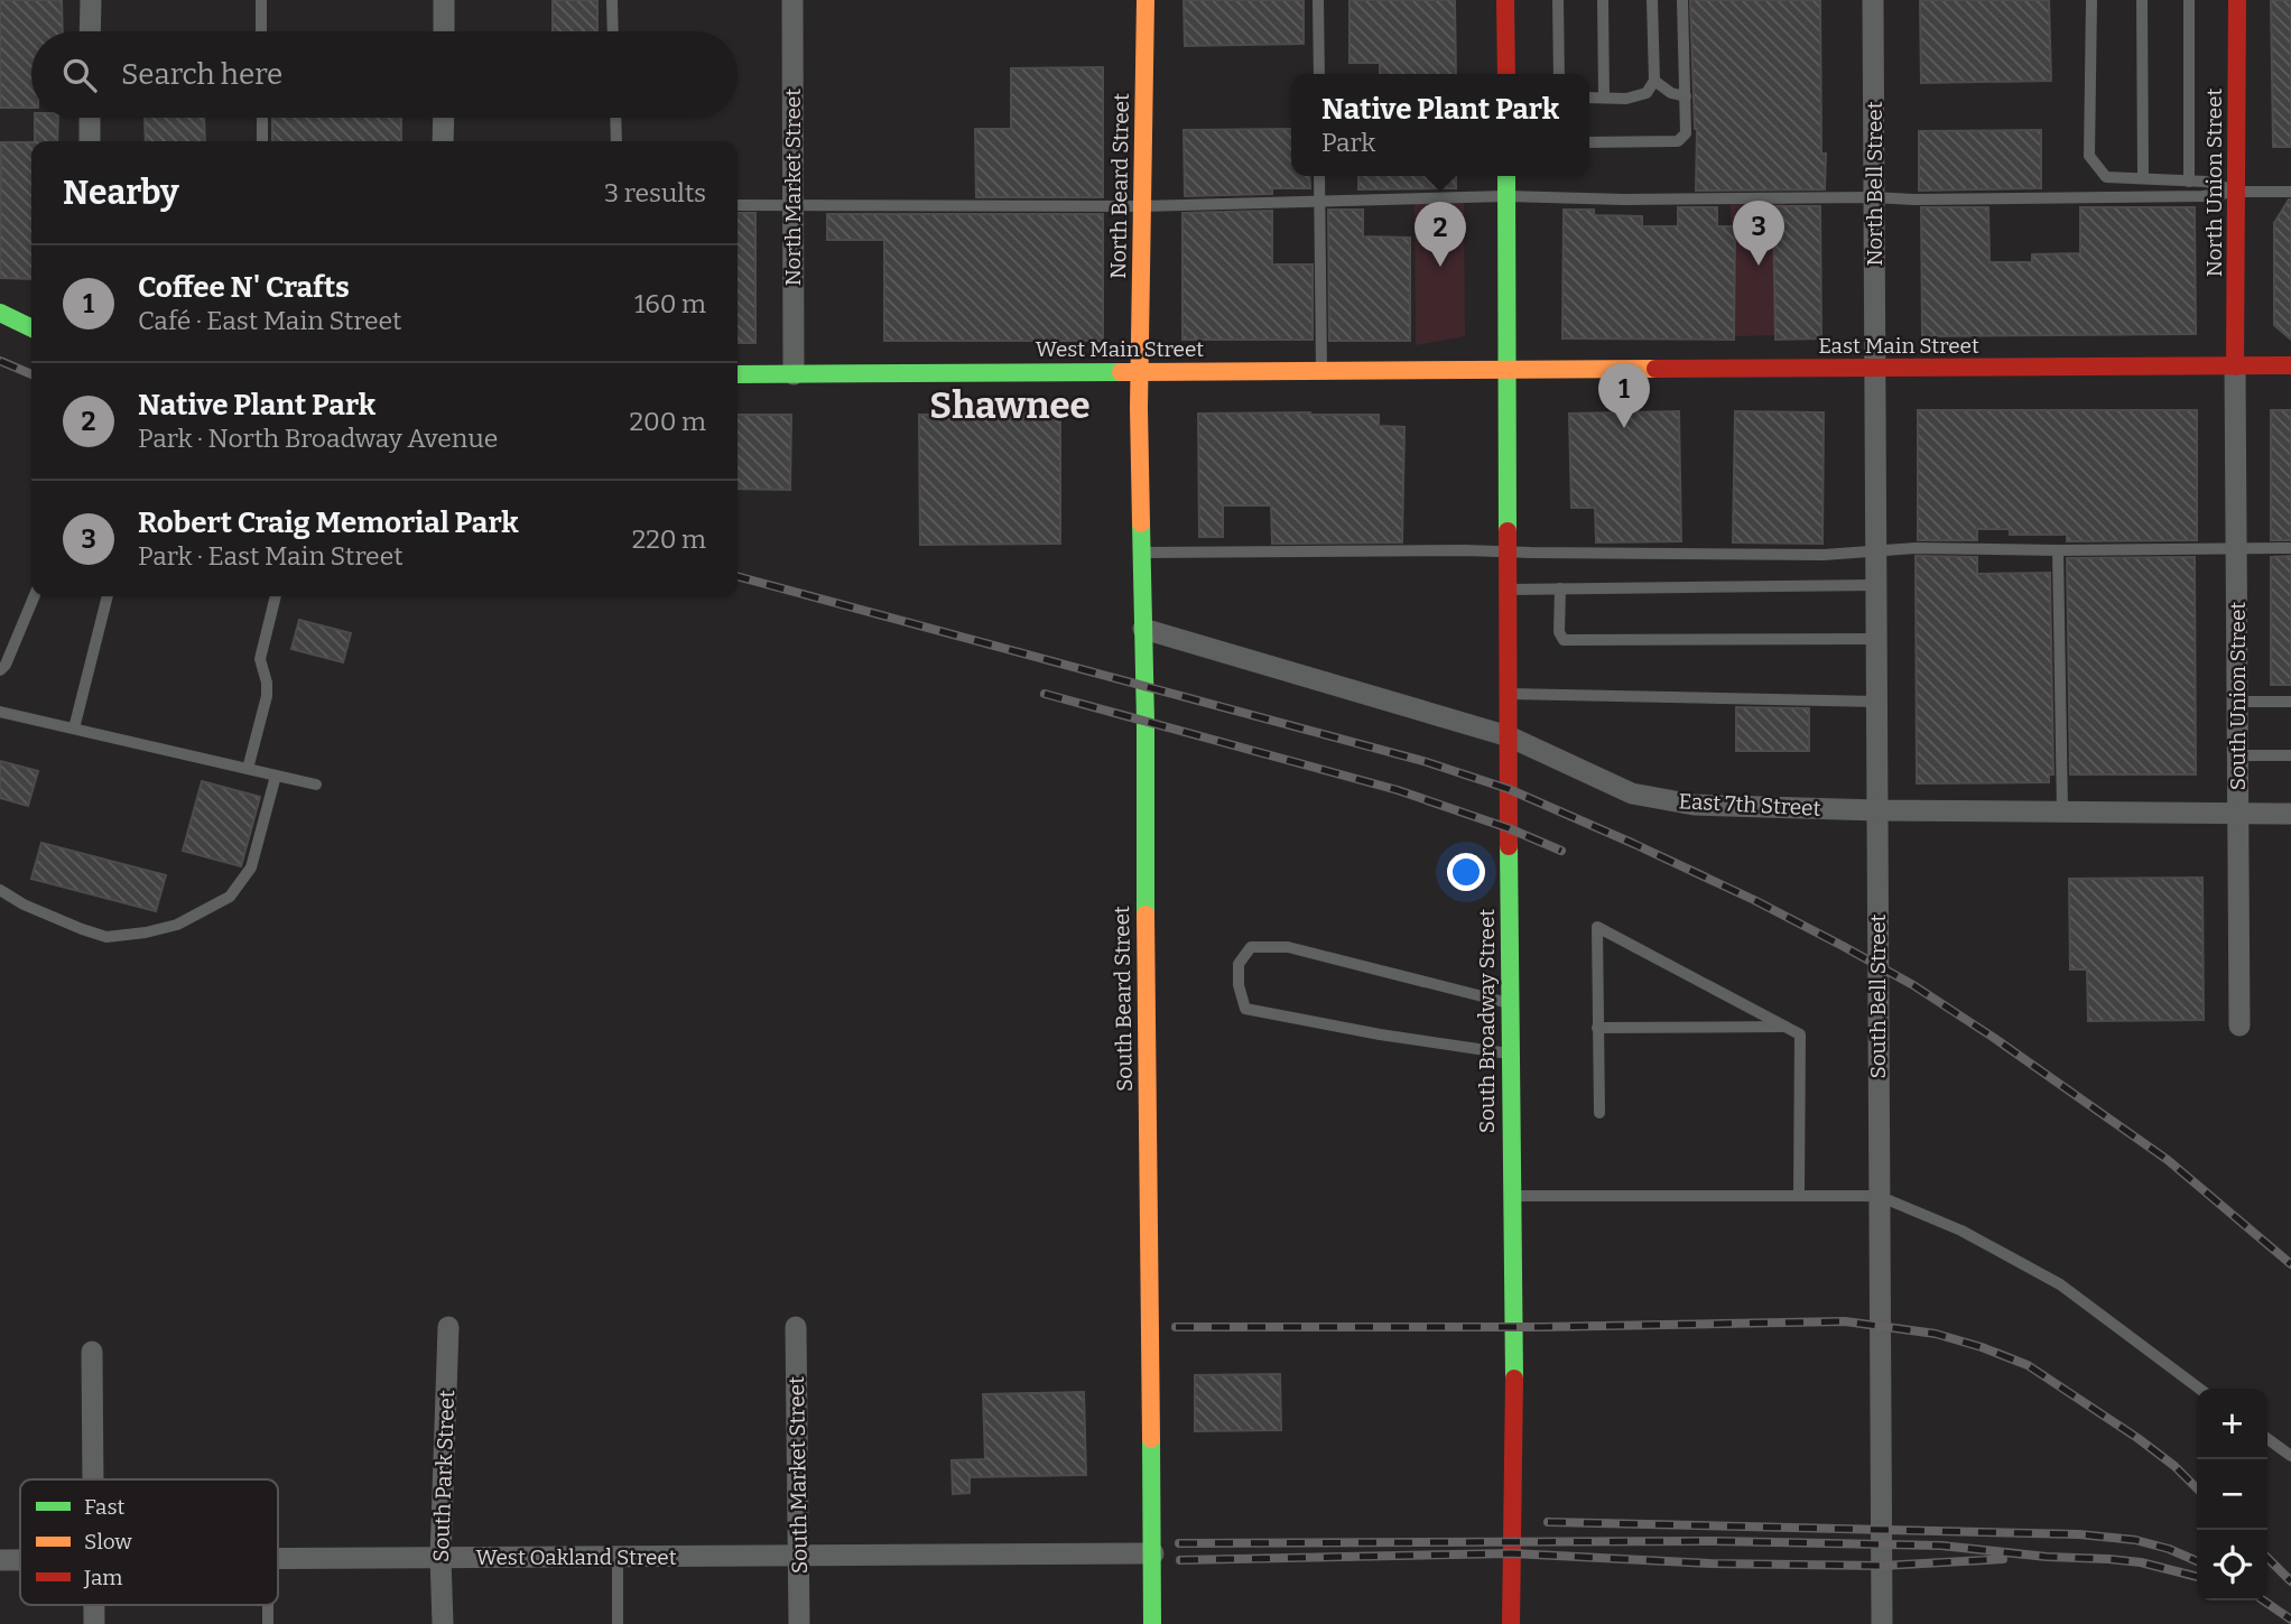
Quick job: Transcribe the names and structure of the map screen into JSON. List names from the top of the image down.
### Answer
{
  "streets": {
    "street": [
      "North Union Street",
      "North Bell Street",
      "North Beard Street",
      "North Market Street",
      "East Main Street",
      "West Main Street",
      "South Union Street",
      "East 7th Street",
      "South Bell Street",
      "South Beard Street",
      "South Broadway Street",
      "South Market Street",
      "South Park Street",
      "West Oakland Street"
    ]
  },
  "crossings": [
    ["North Union Street", "East Main Street"],
    ["North Union Street", "South Union Street"],
    ["North Bell Street", "East Main Street"],
    ["North Bell Street", "South Bell Street"],
    ["North Beard Street", "West Main Street"],
    ["North Beard Street", "South Beard Street"],
    ["North Market Street", "West Main Street"],
    ["East Main Street", "West Main Street"],
    ["East Main Street", "South Union Street"],
    ["East Main Street", "South Bell Street"],
    ["East Main Street", "South Broadway Street"],
    ["West Main Street", "South Beard Street"],
    ["West Main Street", "South Broadway Street"],
    ["South Union Street", "East 7th Street"],
    ["East 7th Street", "South Bell Street"],
    ["East 7th Street", "South Beard Street"],
    ["East 7th Street", "South Broadway Street"],
    ["South Beard Street", "West Oakland Street"],
    ["South Market Street", "West Oakland Street"],
    ["South Park Street", "West Oakland Street"]
  ],
  "districts": ["Shawnee"],
  "legend": ["Fast", "Slow", "Jam"],
  "page": {
    "search": "Search here",
    "popup": ["Native Plant Park", "Park"],
    "heading": ["Nearby", "3 results"],
    "pins": ["3", "2", "1"],
    "list": [
      {
        "mark": "1",
        "name": "Coffee N' Crafts",
        "note": "Café · East Main Street",
        "value": "160 m"
      },
      {
        "mark": "2",
        "name": "Native Plant Park",
        "note": "Park · North Broadway Avenue",
        "value": "200 m"
      },
      {
        "mark": "3",
        "name": "Robert Craig Memorial Park",
        "note": "Park · East Main Street",
        "value": "220 m"
      }
    ],
    "map_buttons": ["+", "−"]
  }
}
